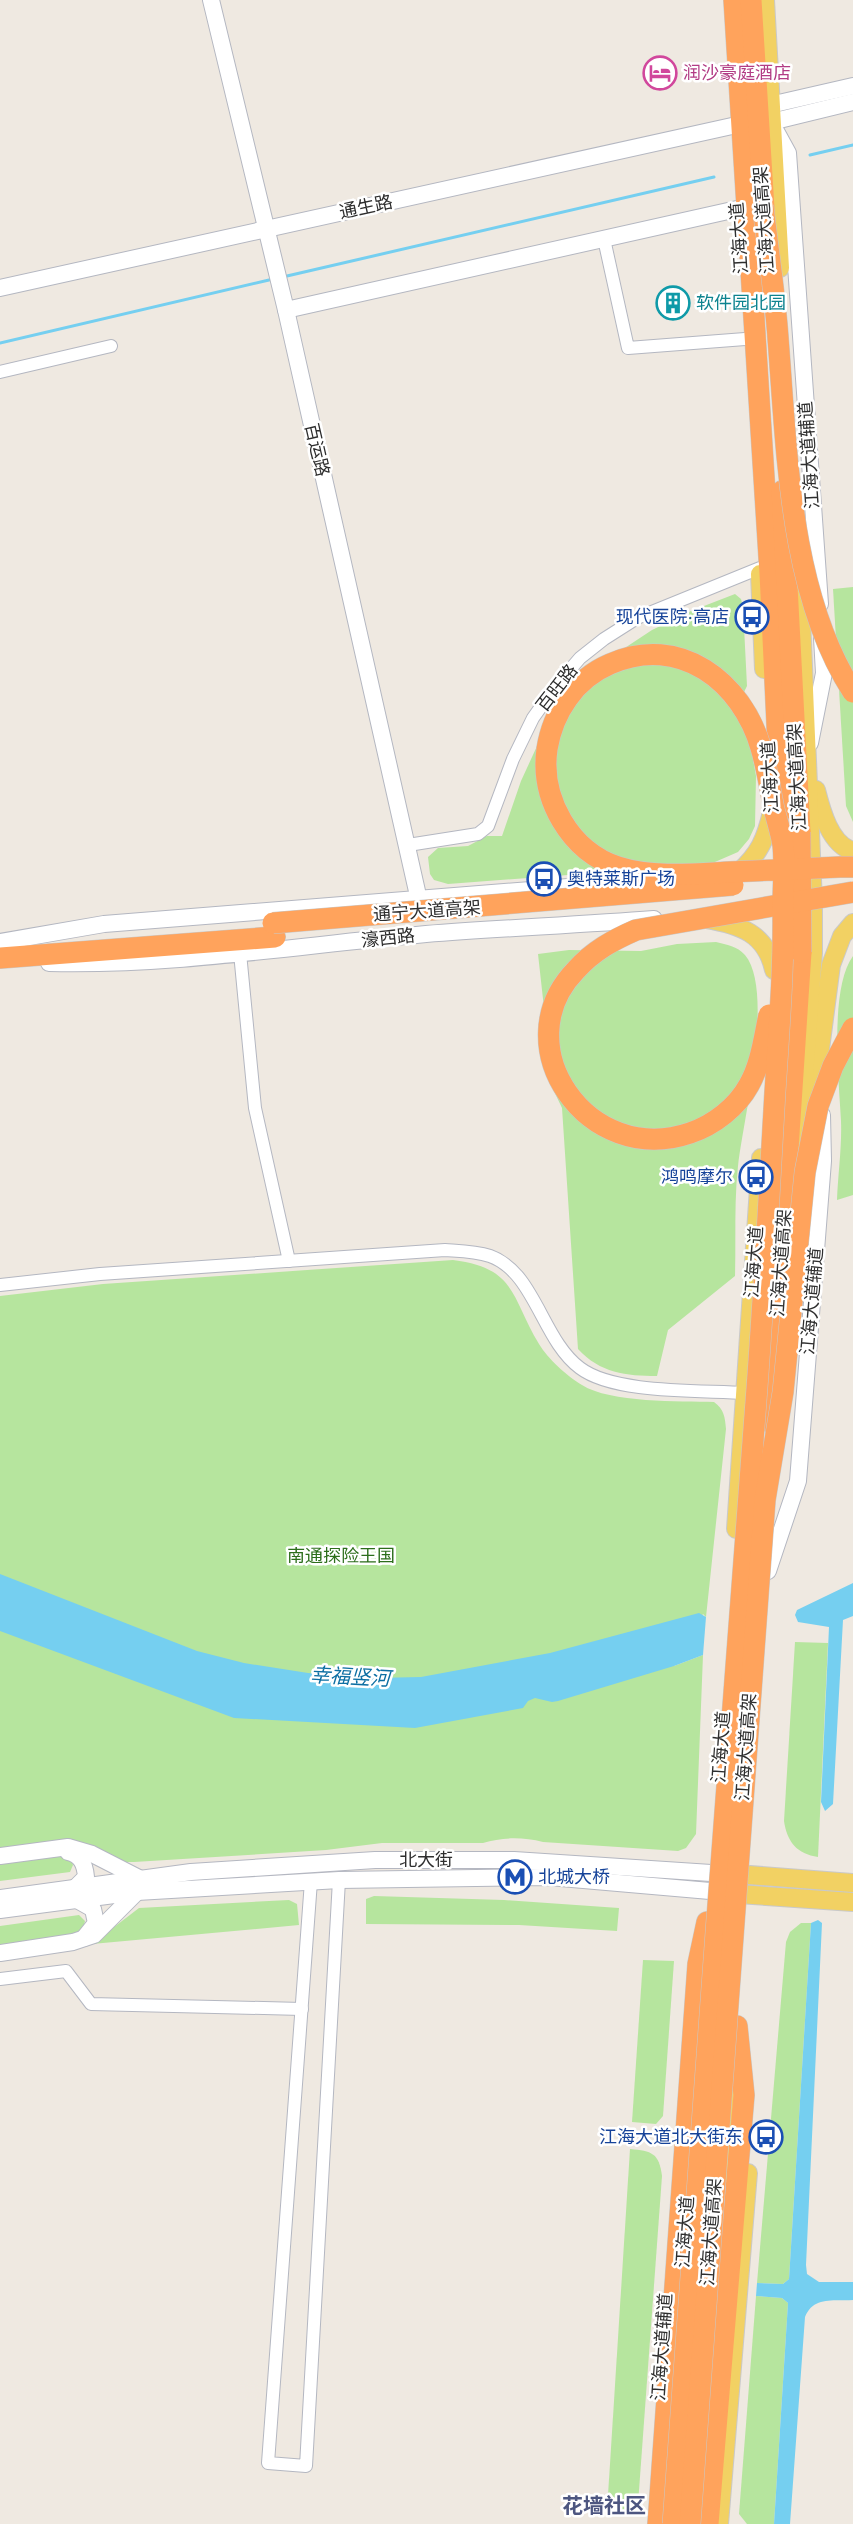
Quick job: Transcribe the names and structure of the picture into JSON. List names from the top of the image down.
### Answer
{
  "streets": {
    "highway": ["江海大道高架", "通宁大道高架"],
    "main road": ["江海大道", "江海大道辅道", "北大街"],
    "street": [
      "通生路",
      "百运路",
      "百旺路",
      "濠西路"
    ]
  },
  "crossings": [
    ["通生路", "江海大道"],
    ["通生路", "百运路"],
    ["江海大道", "江海大道辅道"],
    ["江海大道", "百旺路"],
    ["江海大道", "濠西路"],
    ["江海大道", "北大街"],
    ["百运路", "百旺路"],
    ["百运路", "濠西路"],
    ["通宁大道高架", "濠西路"]
  ],
  "districts": ["花墙社区"],
  "water": ["幸福竖河"],
  "parks": ["南通探险王国"],
  "places": {
    "hotel": ["润沙豪庭酒店"],
    "building": ["软件园北园"],
    "bus stop": [
      "现代医院·高店",
      "奥特莱斯广场",
      "鸿鸣摩尔",
      "江海大道北大街东"
    ],
    "metro station": ["北城大桥"]
  }
}
